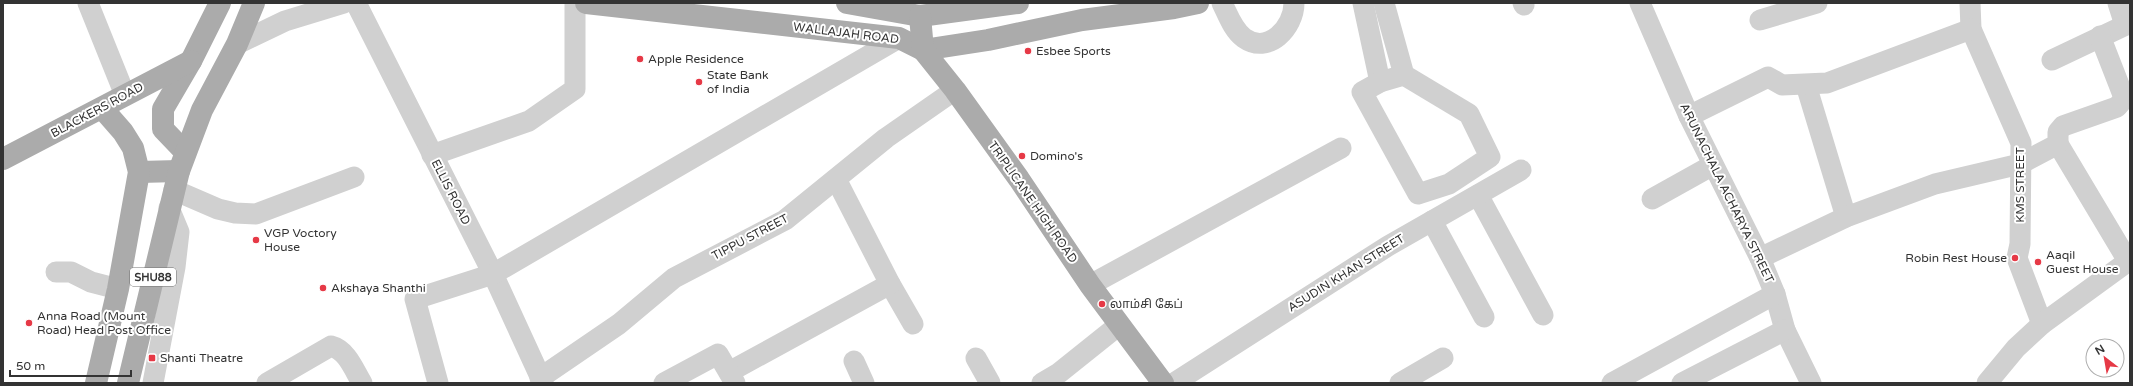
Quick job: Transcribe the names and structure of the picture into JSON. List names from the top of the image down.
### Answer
{
  "streets": {
    "main road": [
      "WALLAJAH ROAD",
      "BLACKERS ROAD",
      "TRIPLICANE HIGH ROAD",
      "SHU88"
    ],
    "street": [
      "KMS STREET",
      "ELLIS ROAD",
      "ARUNACHALA ACHARYA STREET",
      "TIPPU STREET",
      "ASUDIN KHAN STREET"
    ]
  },
  "crossings": [
    ["WALLAJAH ROAD", "TRIPLICANE HIGH ROAD"],
    ["ELLIS ROAD", "TIPPU STREET"],
    ["TRIPLICANE HIGH ROAD", "TIPPU STREET"]
  ],
  "places": {
    "other": [
      "Esbee Sports",
      "Apple Residence",
      "State Bank of India",
      "Domino's",
      "VGP Voctory House",
      "Robin Rest House",
      "Aaqil Guest House",
      "Akshaya Shanthi",
      "லாம்சி கேப்",
      "Anna Road (Mount Road) Head Post Office"
    ],
    "transit": ["Shanti Theatre"]
  },
  "scale_bar": "50 m",
  "north": "top left"
}
